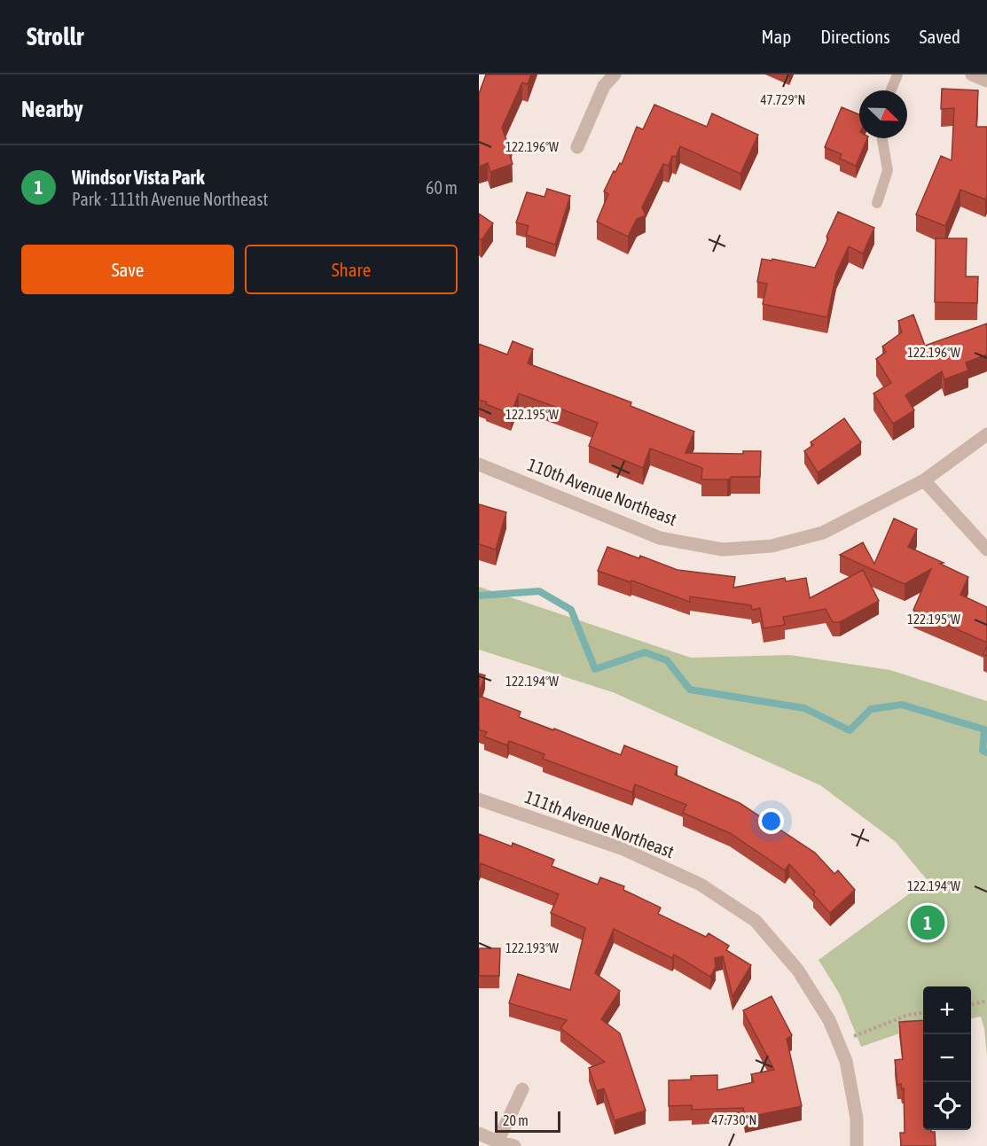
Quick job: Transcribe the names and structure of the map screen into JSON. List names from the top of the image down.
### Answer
{
  "streets": {
    "street": ["110th Avenue Northeast", "111th Avenue Northeast"]
  },
  "scale_bar": "20 m",
  "north": "bottom right",
  "page": {
    "header": "Strollr",
    "nav": ["Map", "Directions", "Saved"],
    "heading": "Nearby",
    "list": [
      {
        "mark": "1",
        "name": "Windsor Vista Park",
        "note": "Park · 111th Avenue Northeast",
        "value": "60 m"
      }
    ],
    "buttons": ["Save", "Share"],
    "pins": "1",
    "map_buttons": ["+", "−"],
    "scale": "20 m"
  },
  "coordinates": [
    "47.729°N",
    "122.196°W",
    "122.195°W",
    "122.194°W",
    "122.193°W",
    "47.730°N"
  ]
}
